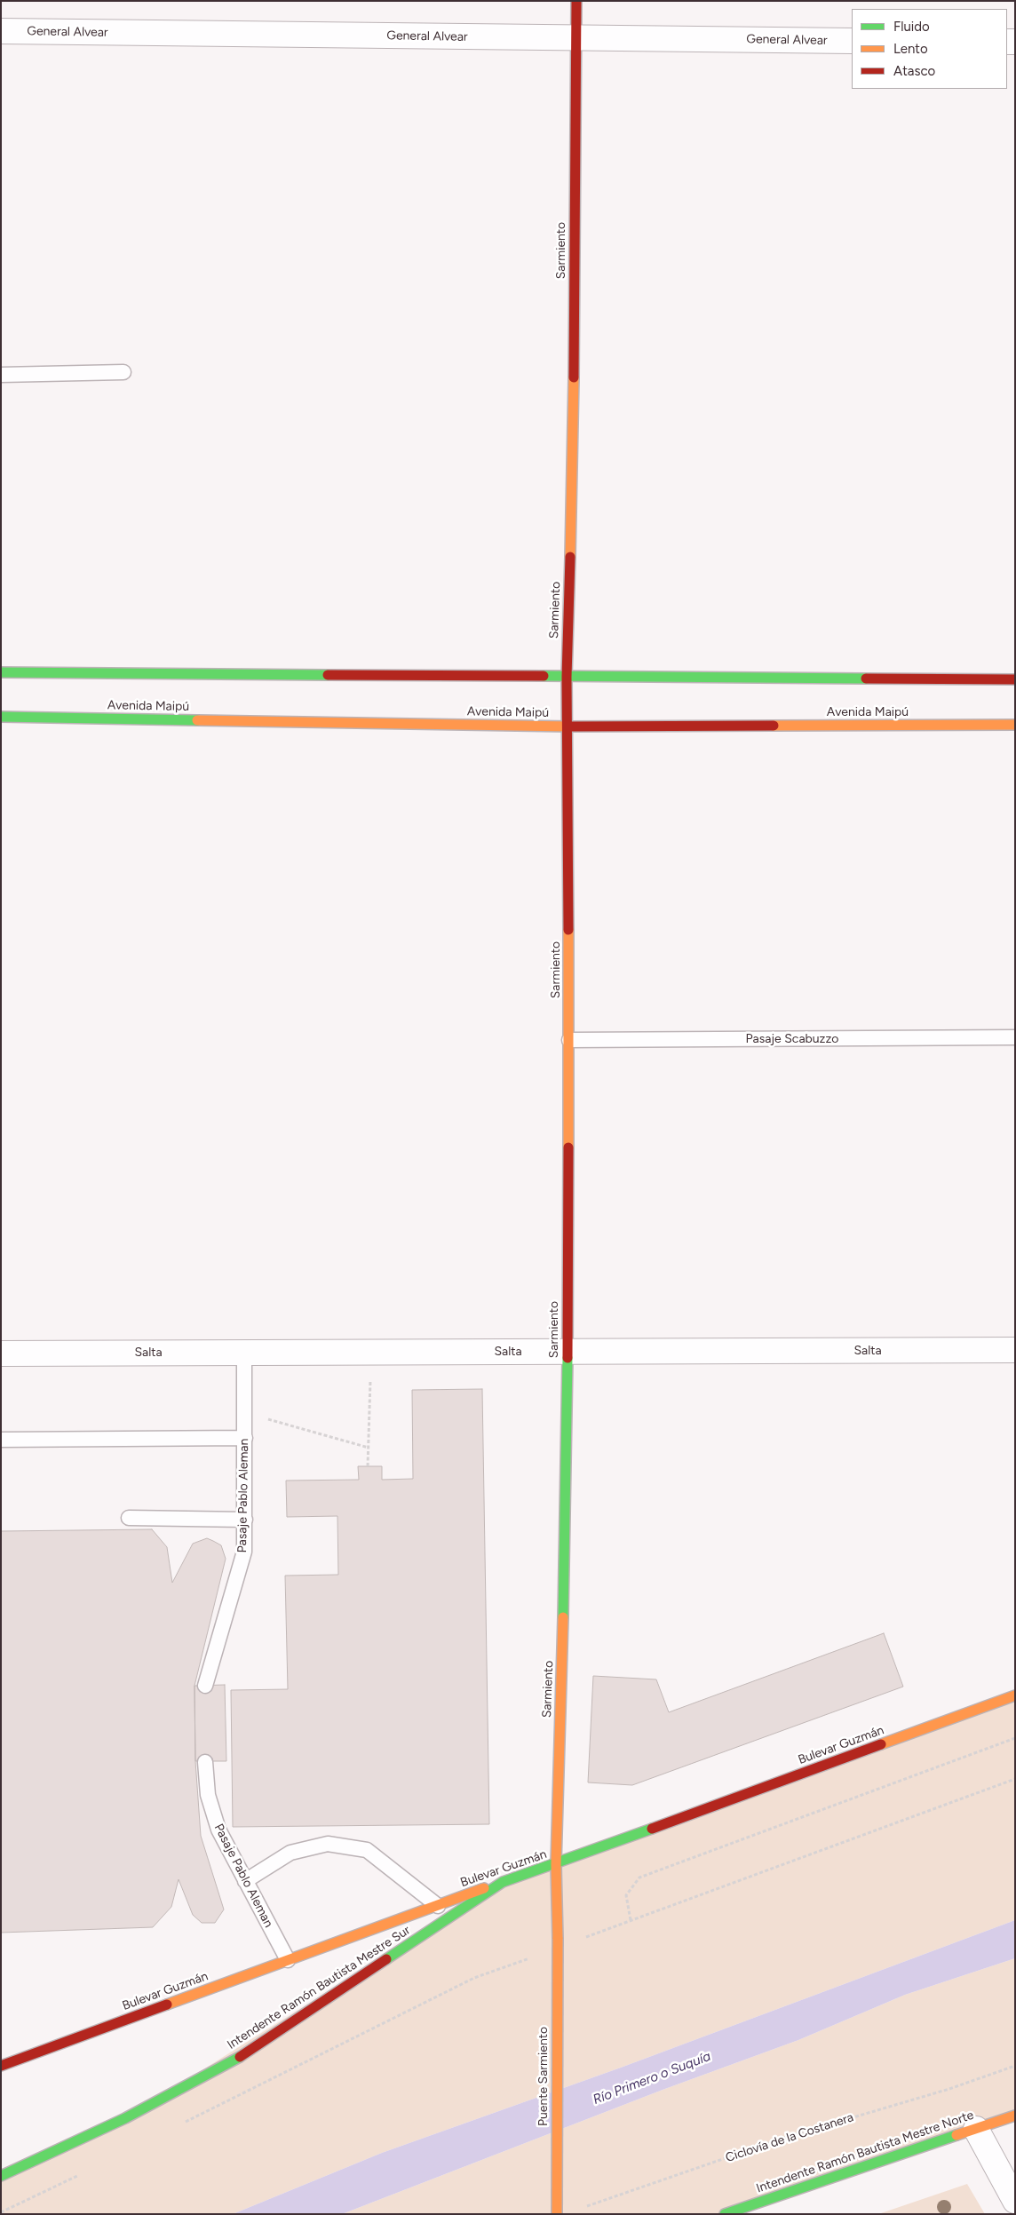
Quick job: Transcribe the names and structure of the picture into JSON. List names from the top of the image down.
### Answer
{
  "streets": {
    "main road": [
      "Sarmiento",
      "Avenida Maipú",
      "Bulevar Guzmán",
      "Intendente Ramón Bautista Mestre Sur",
      "Puente Sarmiento",
      "Intendente Ramón Bautista Mestre Norte"
    ],
    "street": ["General Alvear", "Salta"],
    "lane": ["Pasaje Scabuzzo", "Pasaje Pablo Aleman"],
    "path": ["Ciclovía de la Costanera"]
  },
  "crossings": [
    ["General Alvear", "Sarmiento"],
    ["Sarmiento", "Avenida Maipú"],
    ["Sarmiento", "Pasaje Scabuzzo"],
    ["Sarmiento", "Salta"],
    ["Sarmiento", "Bulevar Guzmán"],
    ["Sarmiento", "Puente Sarmiento"],
    ["Salta", "Pasaje Pablo Aleman"],
    ["Pasaje Pablo Aleman", "Bulevar Guzmán"],
    ["Bulevar Guzmán", "Intendente Ramón Bautista Mestre Sur"]
  ],
  "water": ["Río Primero o Suquía"],
  "legend": ["Fluido", "Lento", "Atasco"]
}
